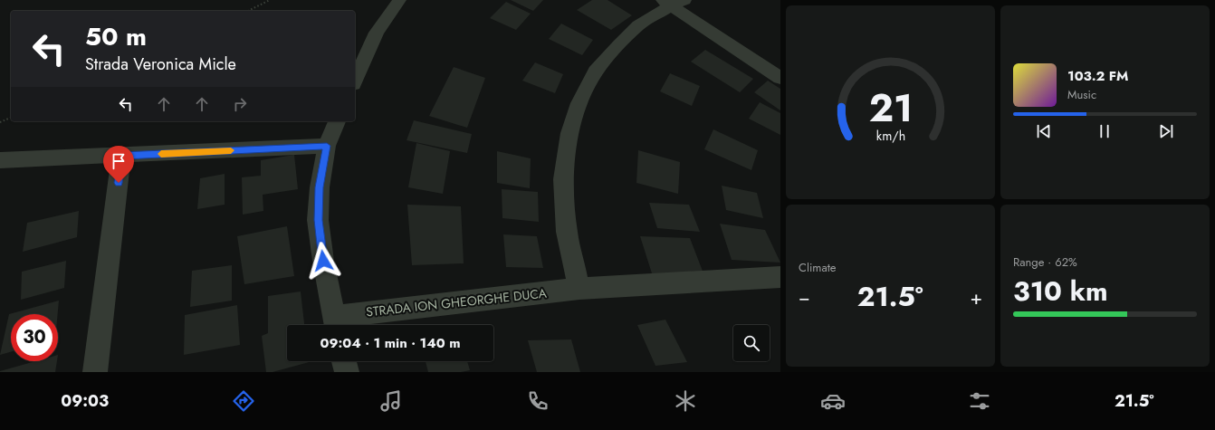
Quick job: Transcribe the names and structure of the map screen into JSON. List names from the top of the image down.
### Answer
{
  "streets": {
    "street": ["STRADA ION GHEORGHE DUCA"]
  },
  "page": {
    "turn": ["50 m", "Strada Veronica Micle"],
    "song": ["103.2 FM", "Music"],
    "tile": [
      "Climate",
      ["Range · 62%", "310 km"]
    ],
    "heat": ["−", "21.5°", "+"],
    "limit": "30",
    "trip": "09:04 · 1 min · 140 m",
    "tabs": ["09:03", "21.5°"],
    "gauge": ["21", "km/h"]
  }
}
